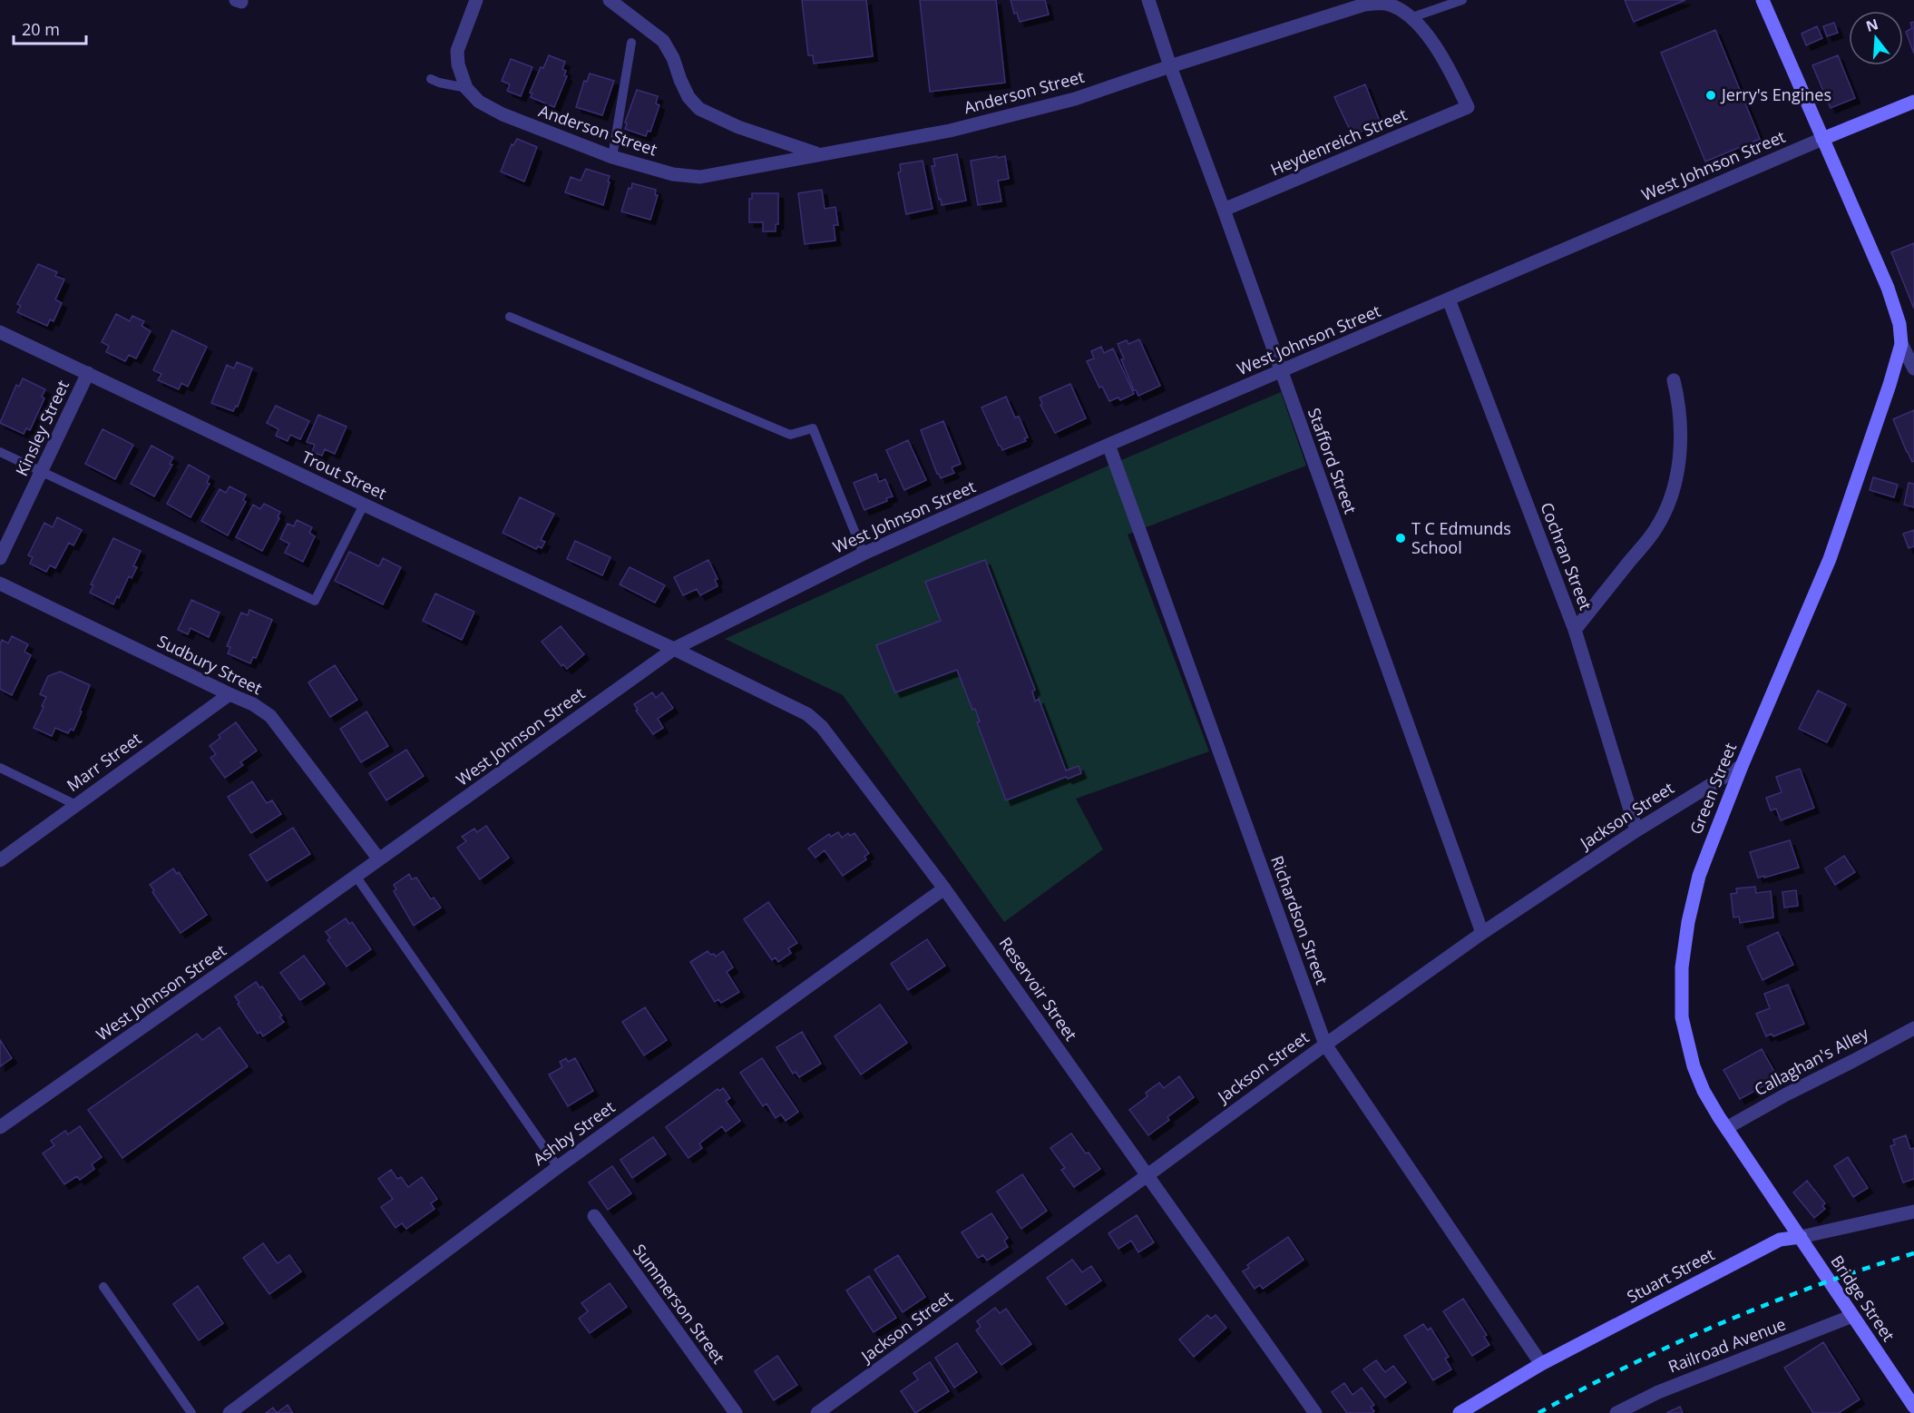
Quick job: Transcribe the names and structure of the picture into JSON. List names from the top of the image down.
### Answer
{
  "streets": {
    "street": [
      "Anderson Street",
      "Heydenreich Street",
      "West Johnson Street",
      "Kinsley Street",
      "Stafford Street",
      "Trout Street",
      "Cochran Street",
      "Sudbury Street",
      "Marr Street",
      "Green Street",
      "Jackson Street",
      "Richardson Street",
      "Reservoir Street",
      "Callaghan's Alley",
      "Ashby Street",
      "Stuart Street",
      "Bridge Street",
      "Summerson Street",
      "Railroad Avenue"
    ]
  },
  "crossings": [
    ["Anderson Street", "Heydenreich Street"],
    ["Anderson Street", "Stafford Street"],
    ["Heydenreich Street", "Stafford Street"],
    ["West Johnson Street", "Stafford Street"],
    ["West Johnson Street", "Trout Street"],
    ["West Johnson Street", "Cochran Street"],
    ["West Johnson Street", "Sudbury Street"],
    ["West Johnson Street", "Richardson Street"],
    ["West Johnson Street", "Reservoir Street"],
    ["Kinsley Street", "Trout Street"],
    ["Stafford Street", "Jackson Street"],
    ["Trout Street", "Reservoir Street"],
    ["Cochran Street", "Jackson Street"],
    ["Sudbury Street", "Marr Street"],
    ["Green Street", "Jackson Street"],
    ["Green Street", "Callaghan's Alley"],
    ["Green Street", "Stuart Street"],
    ["Green Street", "Bridge Street"],
    ["Jackson Street", "Richardson Street"],
    ["Jackson Street", "Reservoir Street"],
    ["Richardson Street", "Stuart Street"],
    ["Reservoir Street", "Ashby Street"],
    ["Stuart Street", "Bridge Street"],
    ["Bridge Street", "Railroad Avenue"]
  ],
  "places": ["Jerry's Engines", "T C Edmunds School"],
  "scale_bar": "20 m",
  "north": "top"
}
